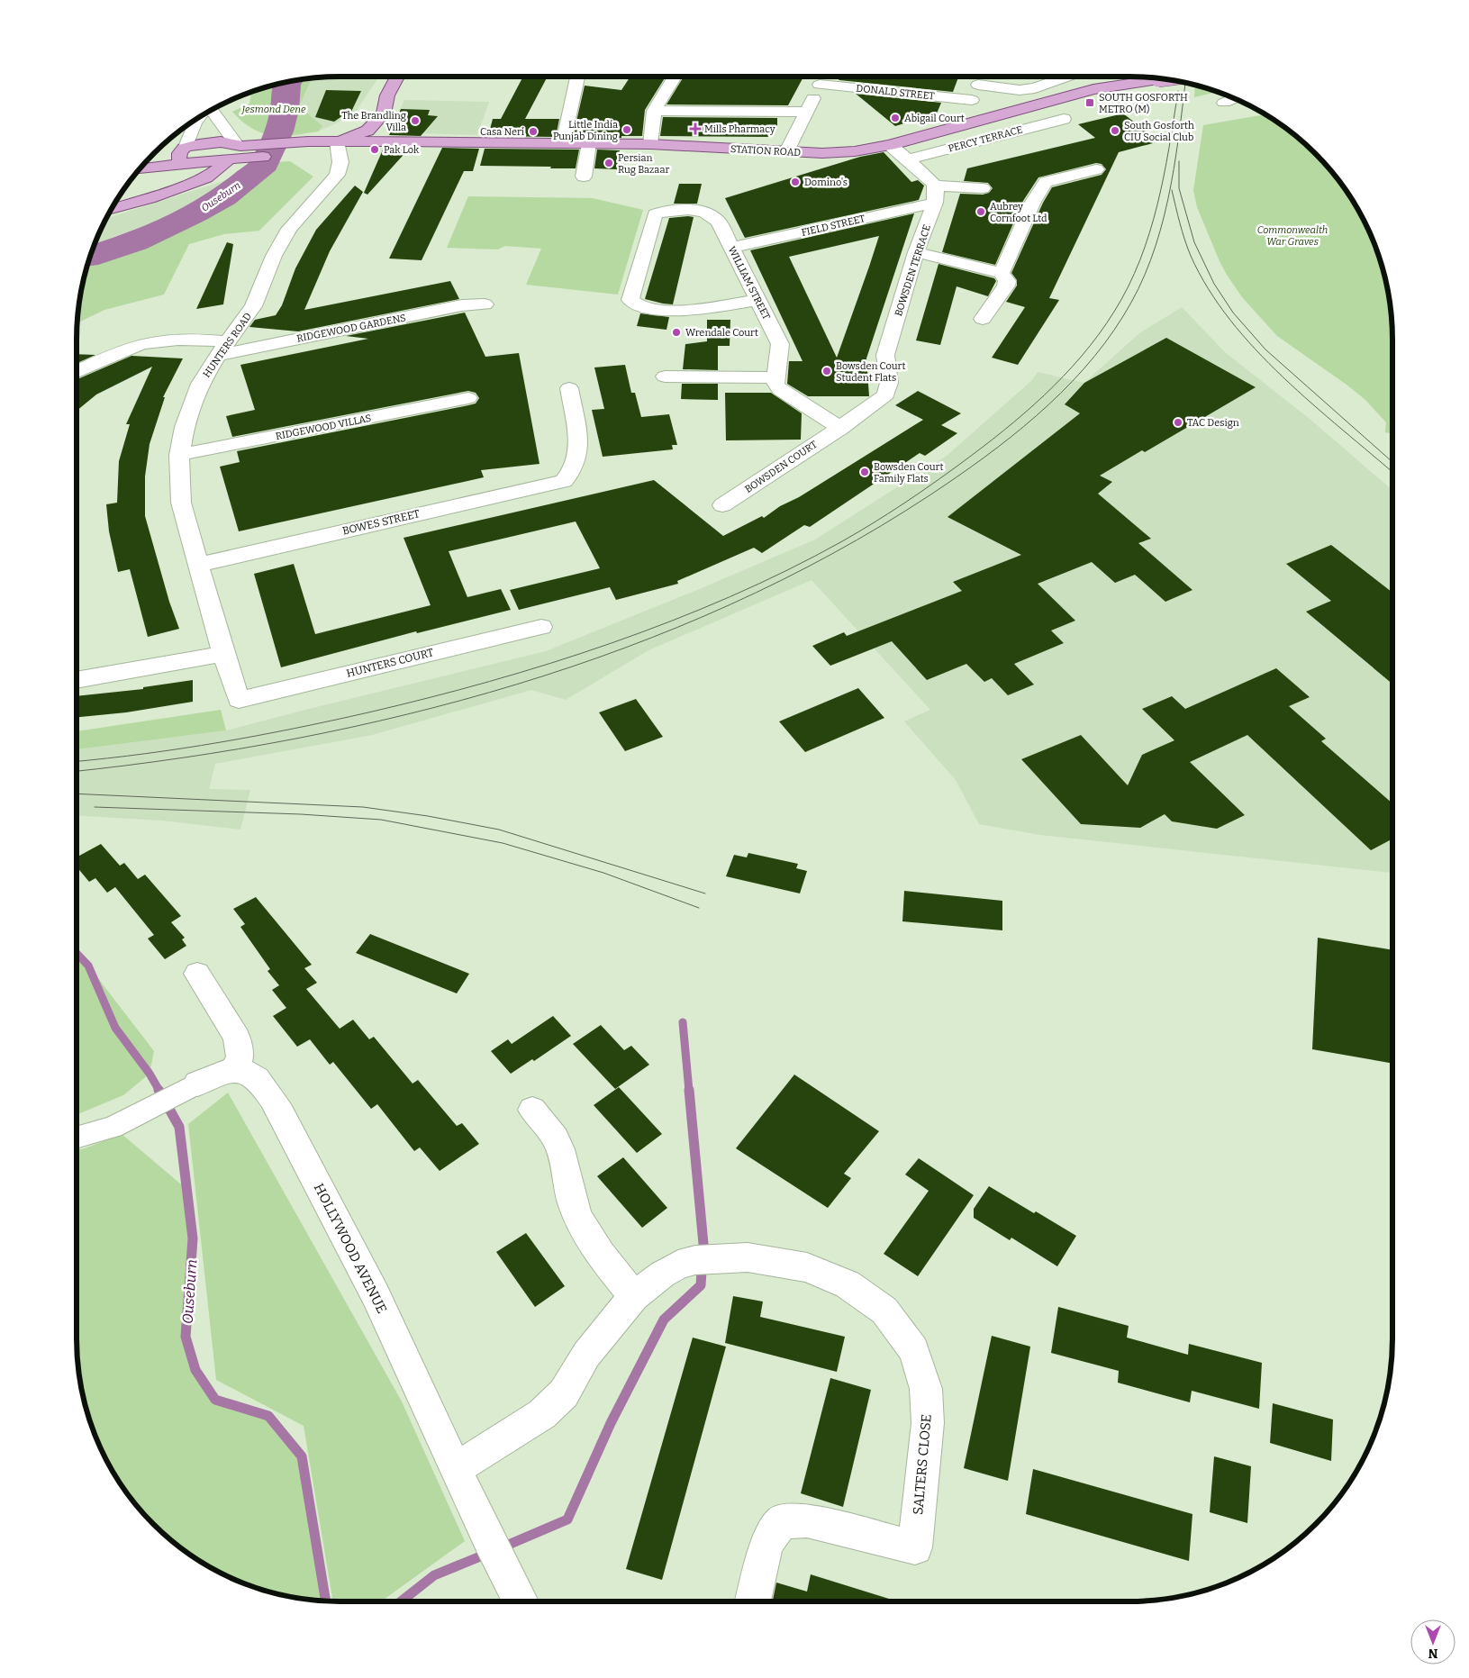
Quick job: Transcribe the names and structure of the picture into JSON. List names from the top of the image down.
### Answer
{
  "streets": {
    "main road": ["STATION ROAD"],
    "street": [
      "DONALD STREET",
      "PERCY TERRACE",
      "FIELD STREET",
      "BOWSDEN TERRACE",
      "WILLIAM STREET",
      "RIDGEWOOD GARDENS",
      "HUNTERS ROAD",
      "RIDGEWOOD VILLAS",
      "BOWSDEN COURT",
      "BOWES STREET",
      "HUNTERS COURT",
      "HOLLYWOOD AVENUE",
      "SALTERS CLOSE"
    ]
  },
  "crossings": [
    ["STATION ROAD", "HUNTERS ROAD"],
    ["FIELD STREET", "BOWSDEN TERRACE"],
    ["FIELD STREET", "WILLIAM STREET"],
    ["BOWSDEN TERRACE", "BOWSDEN COURT"],
    ["RIDGEWOOD GARDENS", "HUNTERS ROAD"],
    ["HUNTERS ROAD", "RIDGEWOOD VILLAS"],
    ["HUNTERS ROAD", "BOWES STREET"],
    ["HUNTERS ROAD", "HUNTERS COURT"],
    ["HOLLYWOOD AVENUE", "SALTERS CLOSE"]
  ],
  "water": ["Ouseburn"],
  "parks": ["Jesmond Dene", "Commonwealth War Graves"],
  "places": {
    "transit": ["SOUTH GOSFORTH METRO (M)"],
    "other": [
      "Abigail Court",
      "The Brandling Villa",
      "Little India Punjab Dining",
      "South Gosforth CIU Social Club",
      "Casa Neri",
      "Pak Lok",
      "Persian Rug Bazaar",
      "Domino's",
      "Aubrey Cornfoot Ltd",
      "Wrendale Court",
      "Bowsden Court Student Flats",
      "TAC Design",
      "Bowsden Court Family Flats"
    ],
    "health": ["Mills Pharmacy"]
  },
  "north": "bottom"
}
